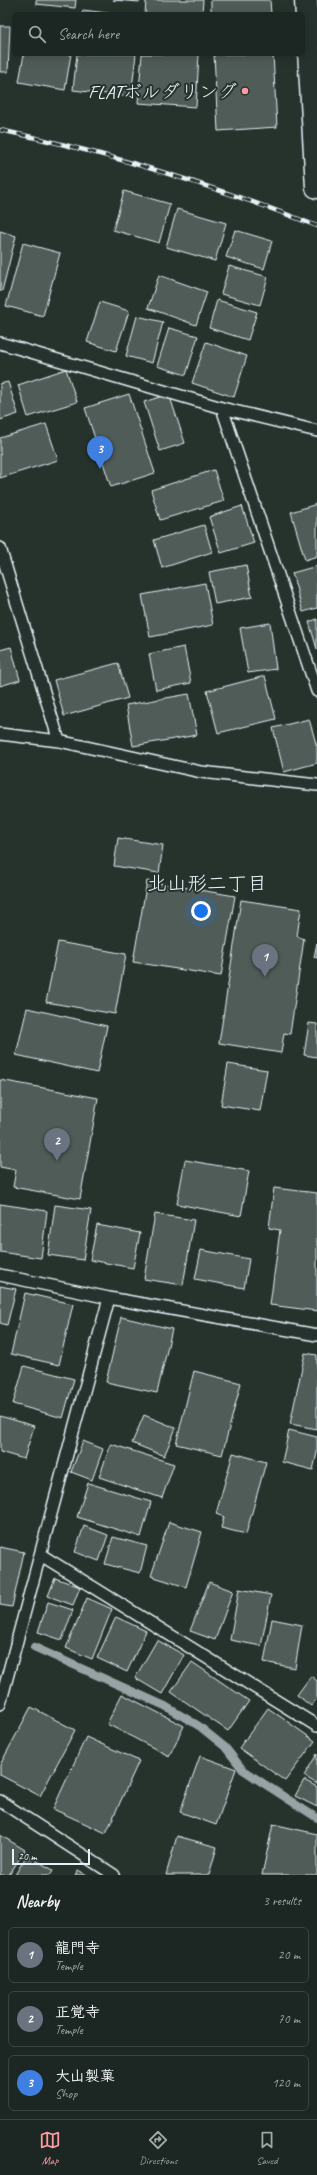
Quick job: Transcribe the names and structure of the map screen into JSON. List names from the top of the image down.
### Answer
{
  "districts": ["北山形二丁目"],
  "places": ["FLATボルダリング"],
  "scale_bar": "20 m",
  "page": {
    "search": "Search here",
    "pins": ["3", "1", "2"],
    "scale": "20 m",
    "heading": ["Nearby", "3 results"],
    "list": [
      {
        "mark": "1",
        "name": "龍門寺",
        "note": "Temple",
        "value": "20 m"
      },
      {
        "mark": "2",
        "name": "正覚寺",
        "note": "Temple",
        "value": "70 m"
      },
      {
        "mark": "3",
        "name": "大山製菓",
        "note": "Shop",
        "value": "120 m"
      }
    ],
    "nav": ["Map", "Directions", "Saved"]
  }
}
